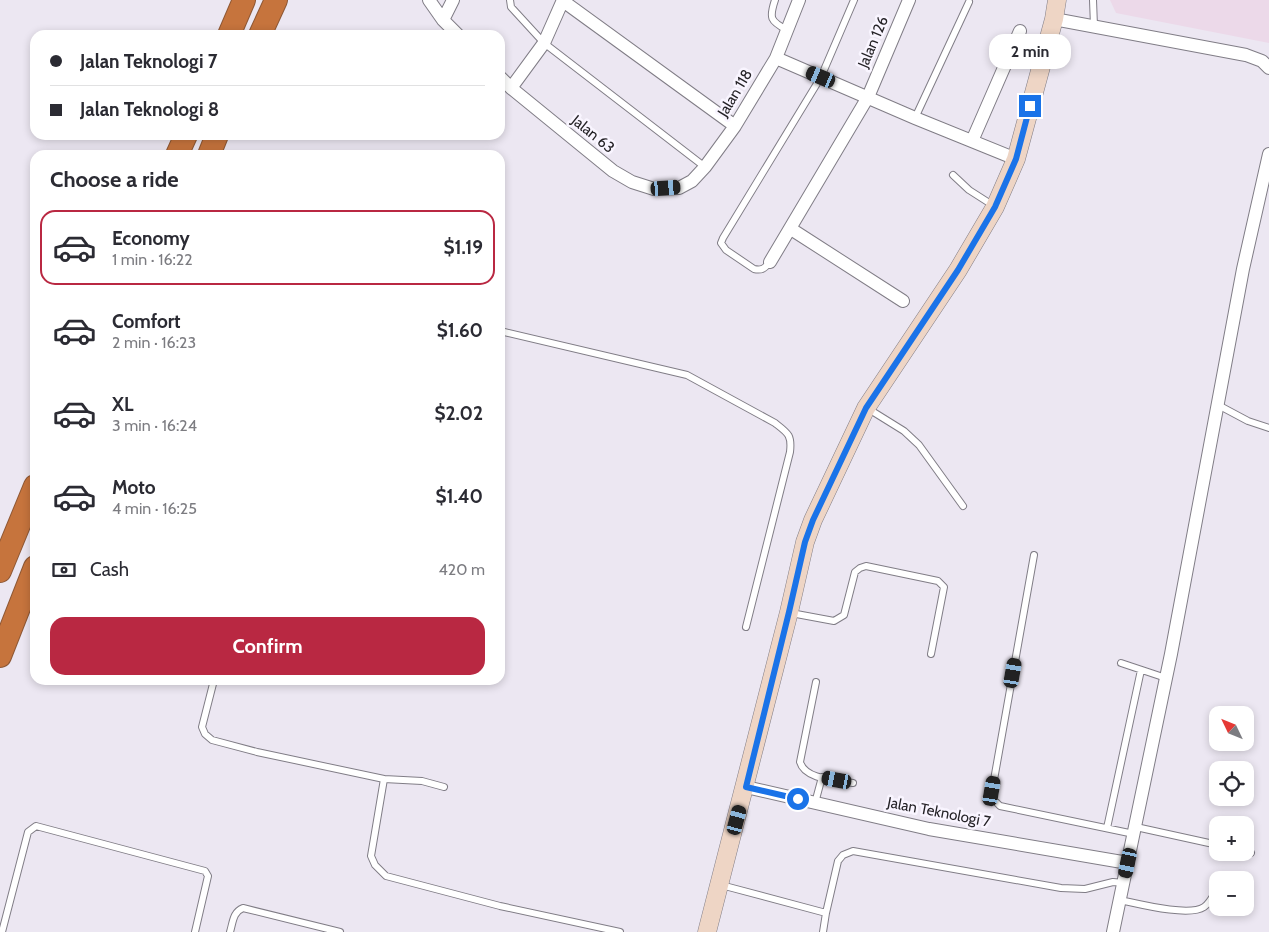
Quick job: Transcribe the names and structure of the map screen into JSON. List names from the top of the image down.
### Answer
{
  "streets": {
    "street": [
      "Jalan 126",
      "Jalan 118",
      "Jalan 63",
      "Jalan Teknologi 7"
    ]
  },
  "crossings": [
    ["Jalan 118", "Jalan 63"]
  ],
  "north": "top left",
  "page": {
    "banner": ["Jalan Teknologi 7", "Jalan Teknologi 8"],
    "bubble": "2 min",
    "heading": "Choose a ride",
    "list": [
      {
        "name": "Economy",
        "note": "1 min · 16:22",
        "value": "$1.19"
      },
      {
        "name": "Comfort",
        "note": "2 min · 16:23",
        "value": "$1.60"
      },
      {
        "name": "XL",
        "note": "3 min · 16:24",
        "value": "$2.02"
      },
      {
        "name": "Moto",
        "note": "4 min · 16:25",
        "value": "$1.40"
      }
    ],
    "pay": ["Cash", "420 m"],
    "buttons": "Confirm",
    "map_buttons": ["+", "−"]
  }
}
